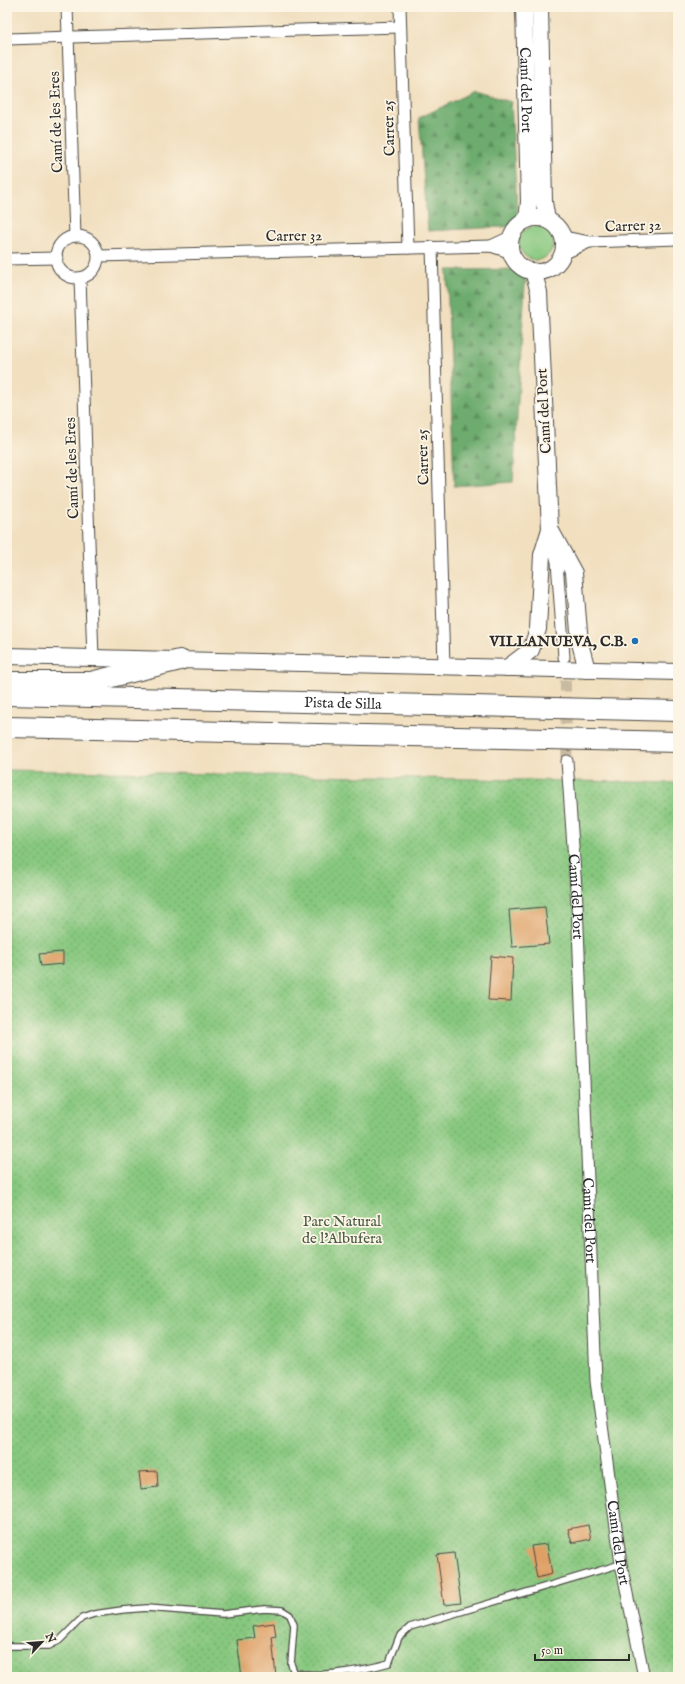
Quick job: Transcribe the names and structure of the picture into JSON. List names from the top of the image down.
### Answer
{
  "streets": {
    "highway": ["Pista de Silla"],
    "street": [
      "Camí del Port",
      "Camí de les Eres",
      "Carrer 25",
      "Carrer 32"
    ]
  },
  "crossings": [
    ["Camí del Port", "Carrer 32"],
    ["Camí de les Eres", "Carrer 32"],
    ["Carrer 25", "Carrer 32"]
  ],
  "parks": ["Parc Natural de l'Albufera"],
  "places": ["VILLANUEVA, C.B."],
  "scale_bar": "50 m",
  "north": "top right"
}
